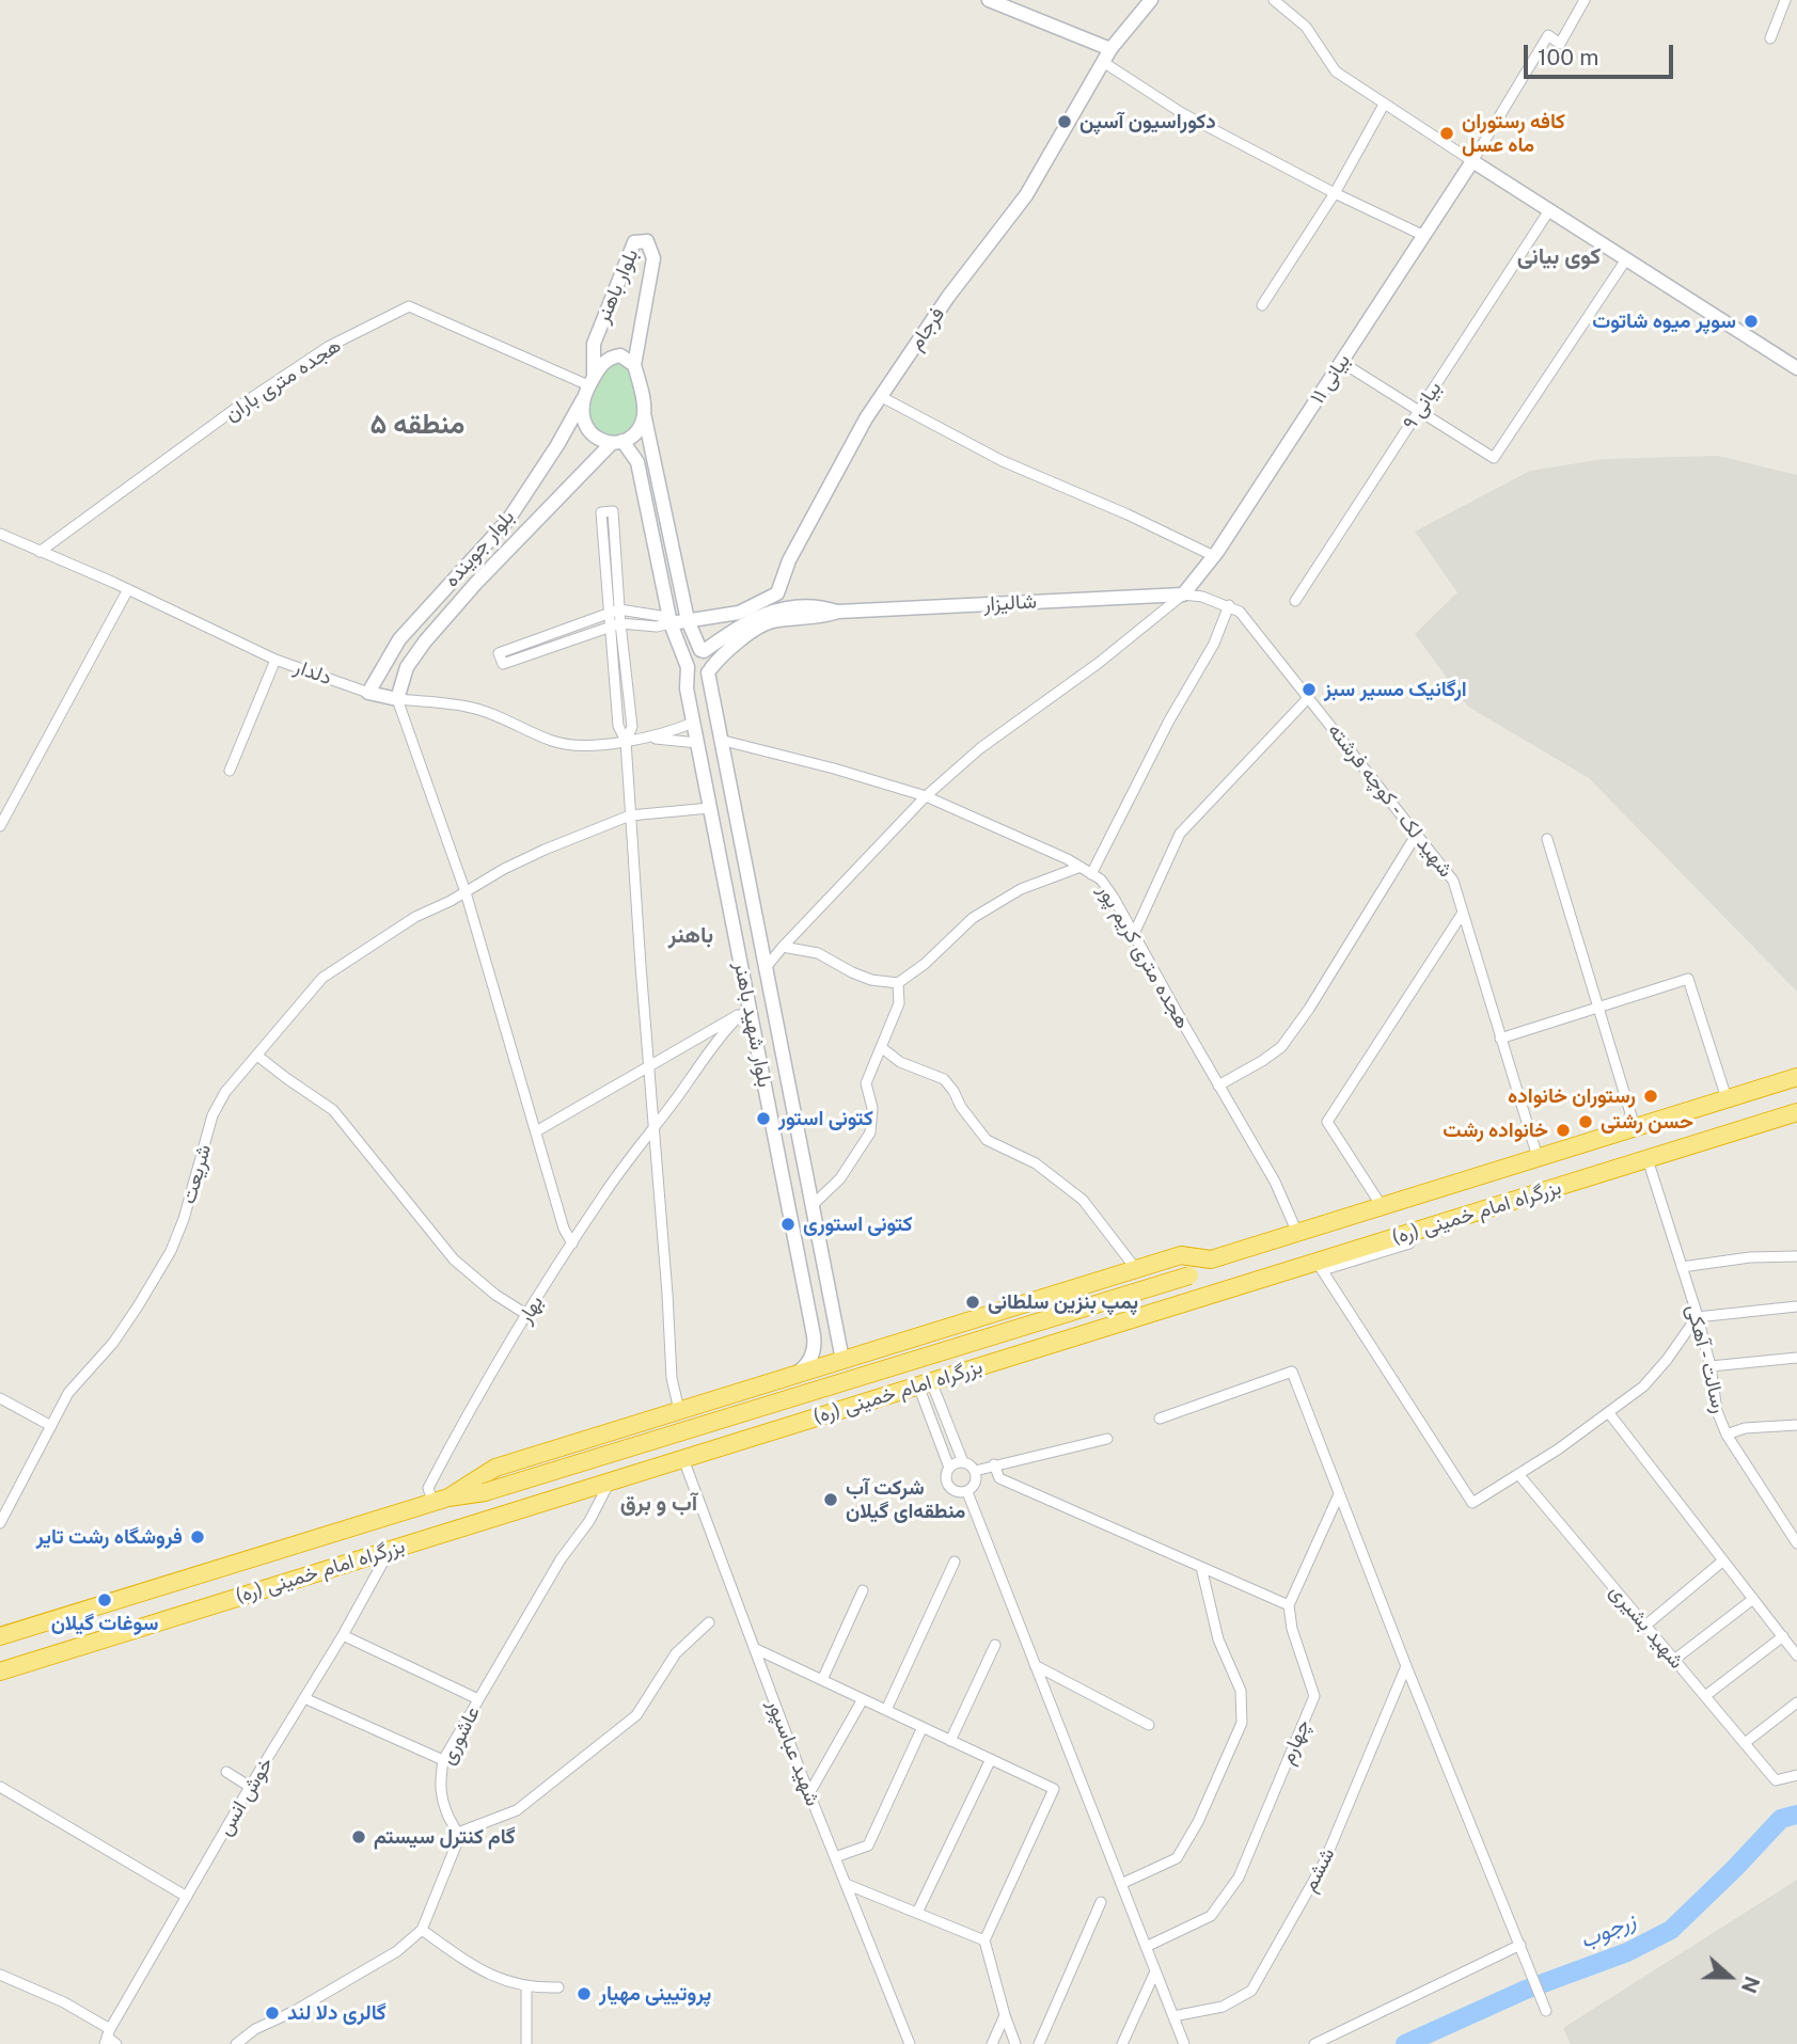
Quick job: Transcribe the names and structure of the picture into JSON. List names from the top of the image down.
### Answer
{
  "streets": {
    "highway": ["بزرگراه امام خمینی (ره)"],
    "street": [
      "بلوار باهنر",
      "فرجام",
      "بیانی ۱۱",
      "هجده متری باران",
      "بیانی ۹",
      "بلوار جوینده",
      "شالیزار",
      "دلدار",
      "شهید لک - کوچه فرشته",
      "هجده متری کریم پور",
      "بلوار شهید باهنر",
      "شریعت",
      "بهار",
      "رسالت - آهکی",
      "شهید بشیری",
      "عاشوری",
      "چهارم",
      "شهید عباسپور",
      "خوش انس",
      "ششم"
    ]
  },
  "crossings": [
    ["بلوار باهنر", "هجده متری باران"],
    ["بلوار باهنر", "بلوار جوینده"],
    ["بیانی ۱۱", "شالیزار"],
    ["بیانی ۱۱", "شهید لک - کوچه فرشته"],
    ["هجده متری باران", "بلوار جوینده"],
    ["هجده متری باران", "دلدار"],
    ["بلوار جوینده", "دلدار"],
    ["شالیزار", "شهید لک - کوچه فرشته"],
    ["شالیزار", "بلوار شهید باهنر"],
    ["شهید لک - کوچه فرشته", "بزرگراه امام خمینی (ره)"],
    ["هجده متری کریم پور", "بلوار شهید باهنر"],
    ["هجده متری کریم پور", "بزرگراه امام خمینی (ره)"],
    ["بلوار شهید باهنر", "شریعت"],
    ["بلوار شهید باهنر", "بزرگراه امام خمینی (ره)"],
    ["بلوار شهید باهنر", "بهار"],
    ["بزرگراه امام خمینی (ره)", "بهار"],
    ["بزرگراه امام خمینی (ره)", "رسالت - آهکی"],
    ["بزرگراه امام خمینی (ره)", "عاشوری"],
    ["بزرگراه امام خمینی (ره)", "شهید عباسپور"],
    ["بزرگراه امام خمینی (ره)", "خوش انس"]
  ],
  "districts": [
    "کوی بیانی",
    "منطقه ۵",
    "باهنر",
    "آب و برق"
  ],
  "water": ["زرجوب"],
  "places": [
    "دکوراسیون آسپن",
    "کافه رستوران ماه عسل",
    "سوپر میوه شاتوت",
    "ارگانیک مسیر سبز",
    "رستوران خانواده",
    "کتونی استور",
    "حسن رشتی",
    "خانواده رشت",
    "کتونی استوری",
    "پمپ بنزین سلطانی",
    "شرکت آب منطقه‌ای گیلان",
    "فروشگاه رشت تاير",
    "سوغات گیلان",
    "گام کنترل سیستم",
    "پروتیینی مهیار",
    "گالری دلا لند"
  ],
  "scale_bar": "100 m",
  "north": "right"
}
